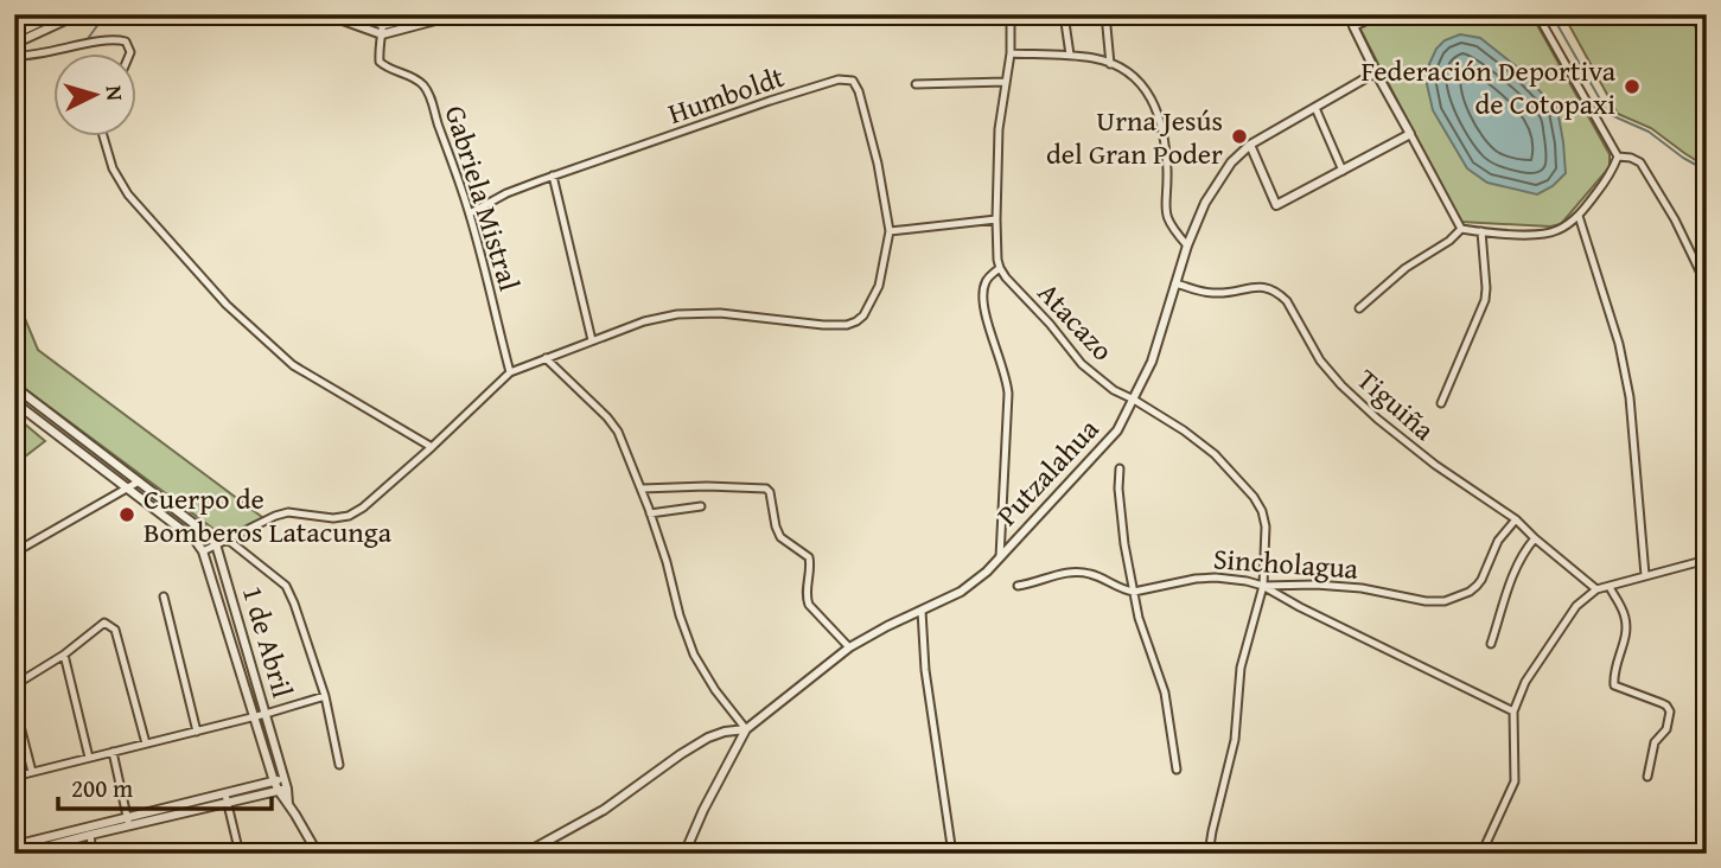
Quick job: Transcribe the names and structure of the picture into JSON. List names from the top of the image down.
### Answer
{
  "streets": {
    "street": [
      "Humboldt",
      "Gabriela Mistral",
      "Atacazo",
      "Tiguiña",
      "Putzalahua",
      "Sincholagua",
      "1 de Abril"
    ]
  },
  "crossings": [
    ["Humboldt", "Gabriela Mistral"],
    ["Atacazo", "Putzalahua"],
    ["Atacazo", "Sincholagua"],
    ["Tiguiña", "Putzalahua"],
    ["Tiguiña", "Sincholagua"]
  ],
  "places": ["Federación Deportiva de Cotopaxi", "Urna Jesús del Gran Poder", "Cuerpo de Bomberos Latacunga"],
  "scale_bar": "200 m",
  "north": "right"
}
